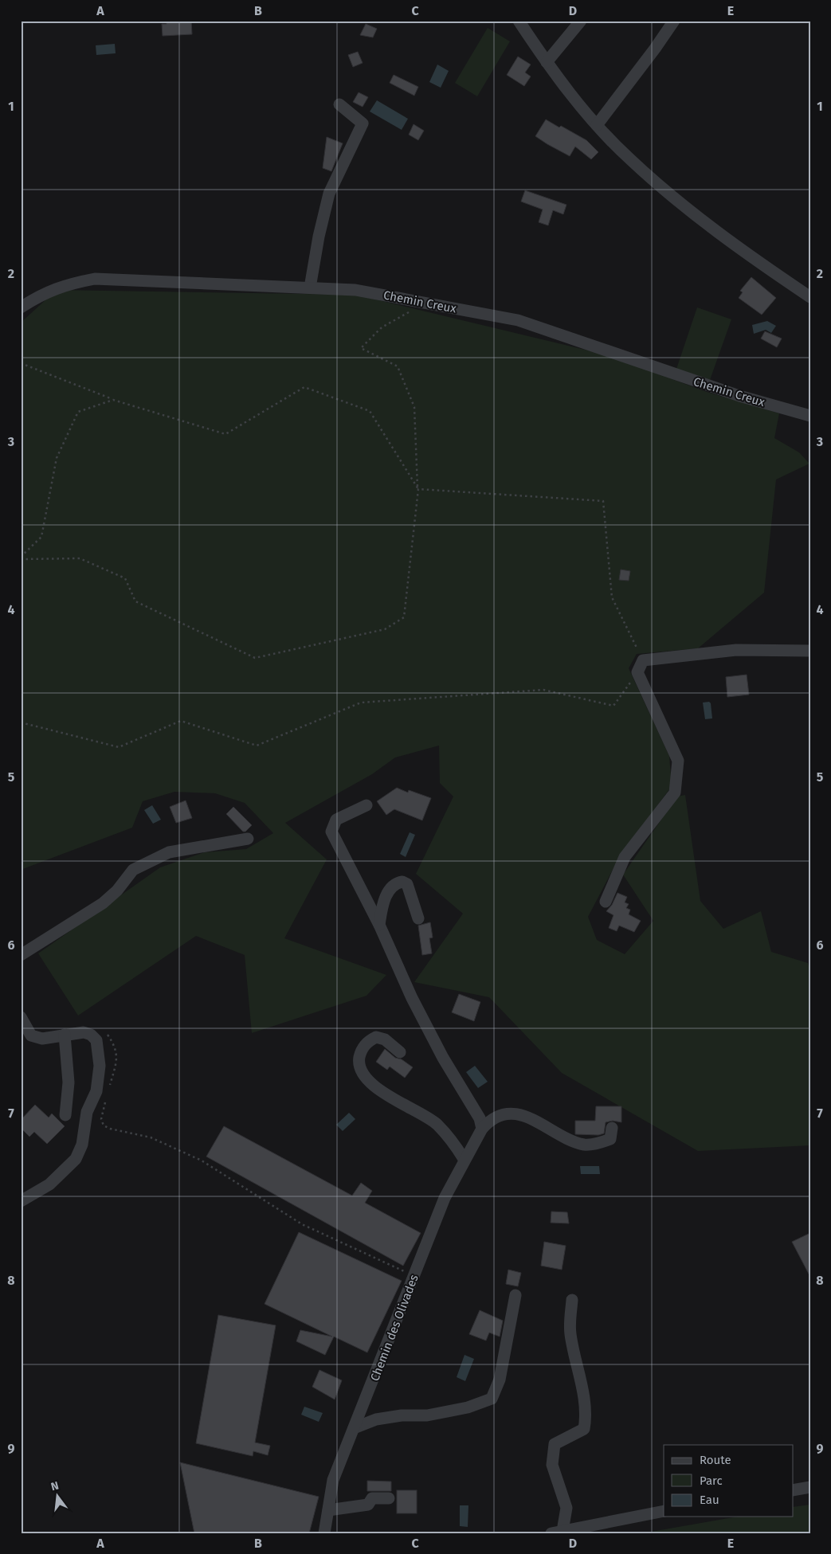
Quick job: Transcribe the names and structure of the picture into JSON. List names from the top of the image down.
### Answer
{
  "streets": {
    "street": ["Chemin Creux", "Chemin des Olivades"]
  },
  "legend": ["Route", "Parc", "Eau"],
  "north": "top",
  "grid": {
    "columns": [
      "A",
      "B",
      "C",
      "D",
      "E"
    ],
    "rows": [
      "1",
      "2",
      "3",
      "4",
      "5",
      "6",
      "7",
      "8",
      "9"
    ]
  }
}
